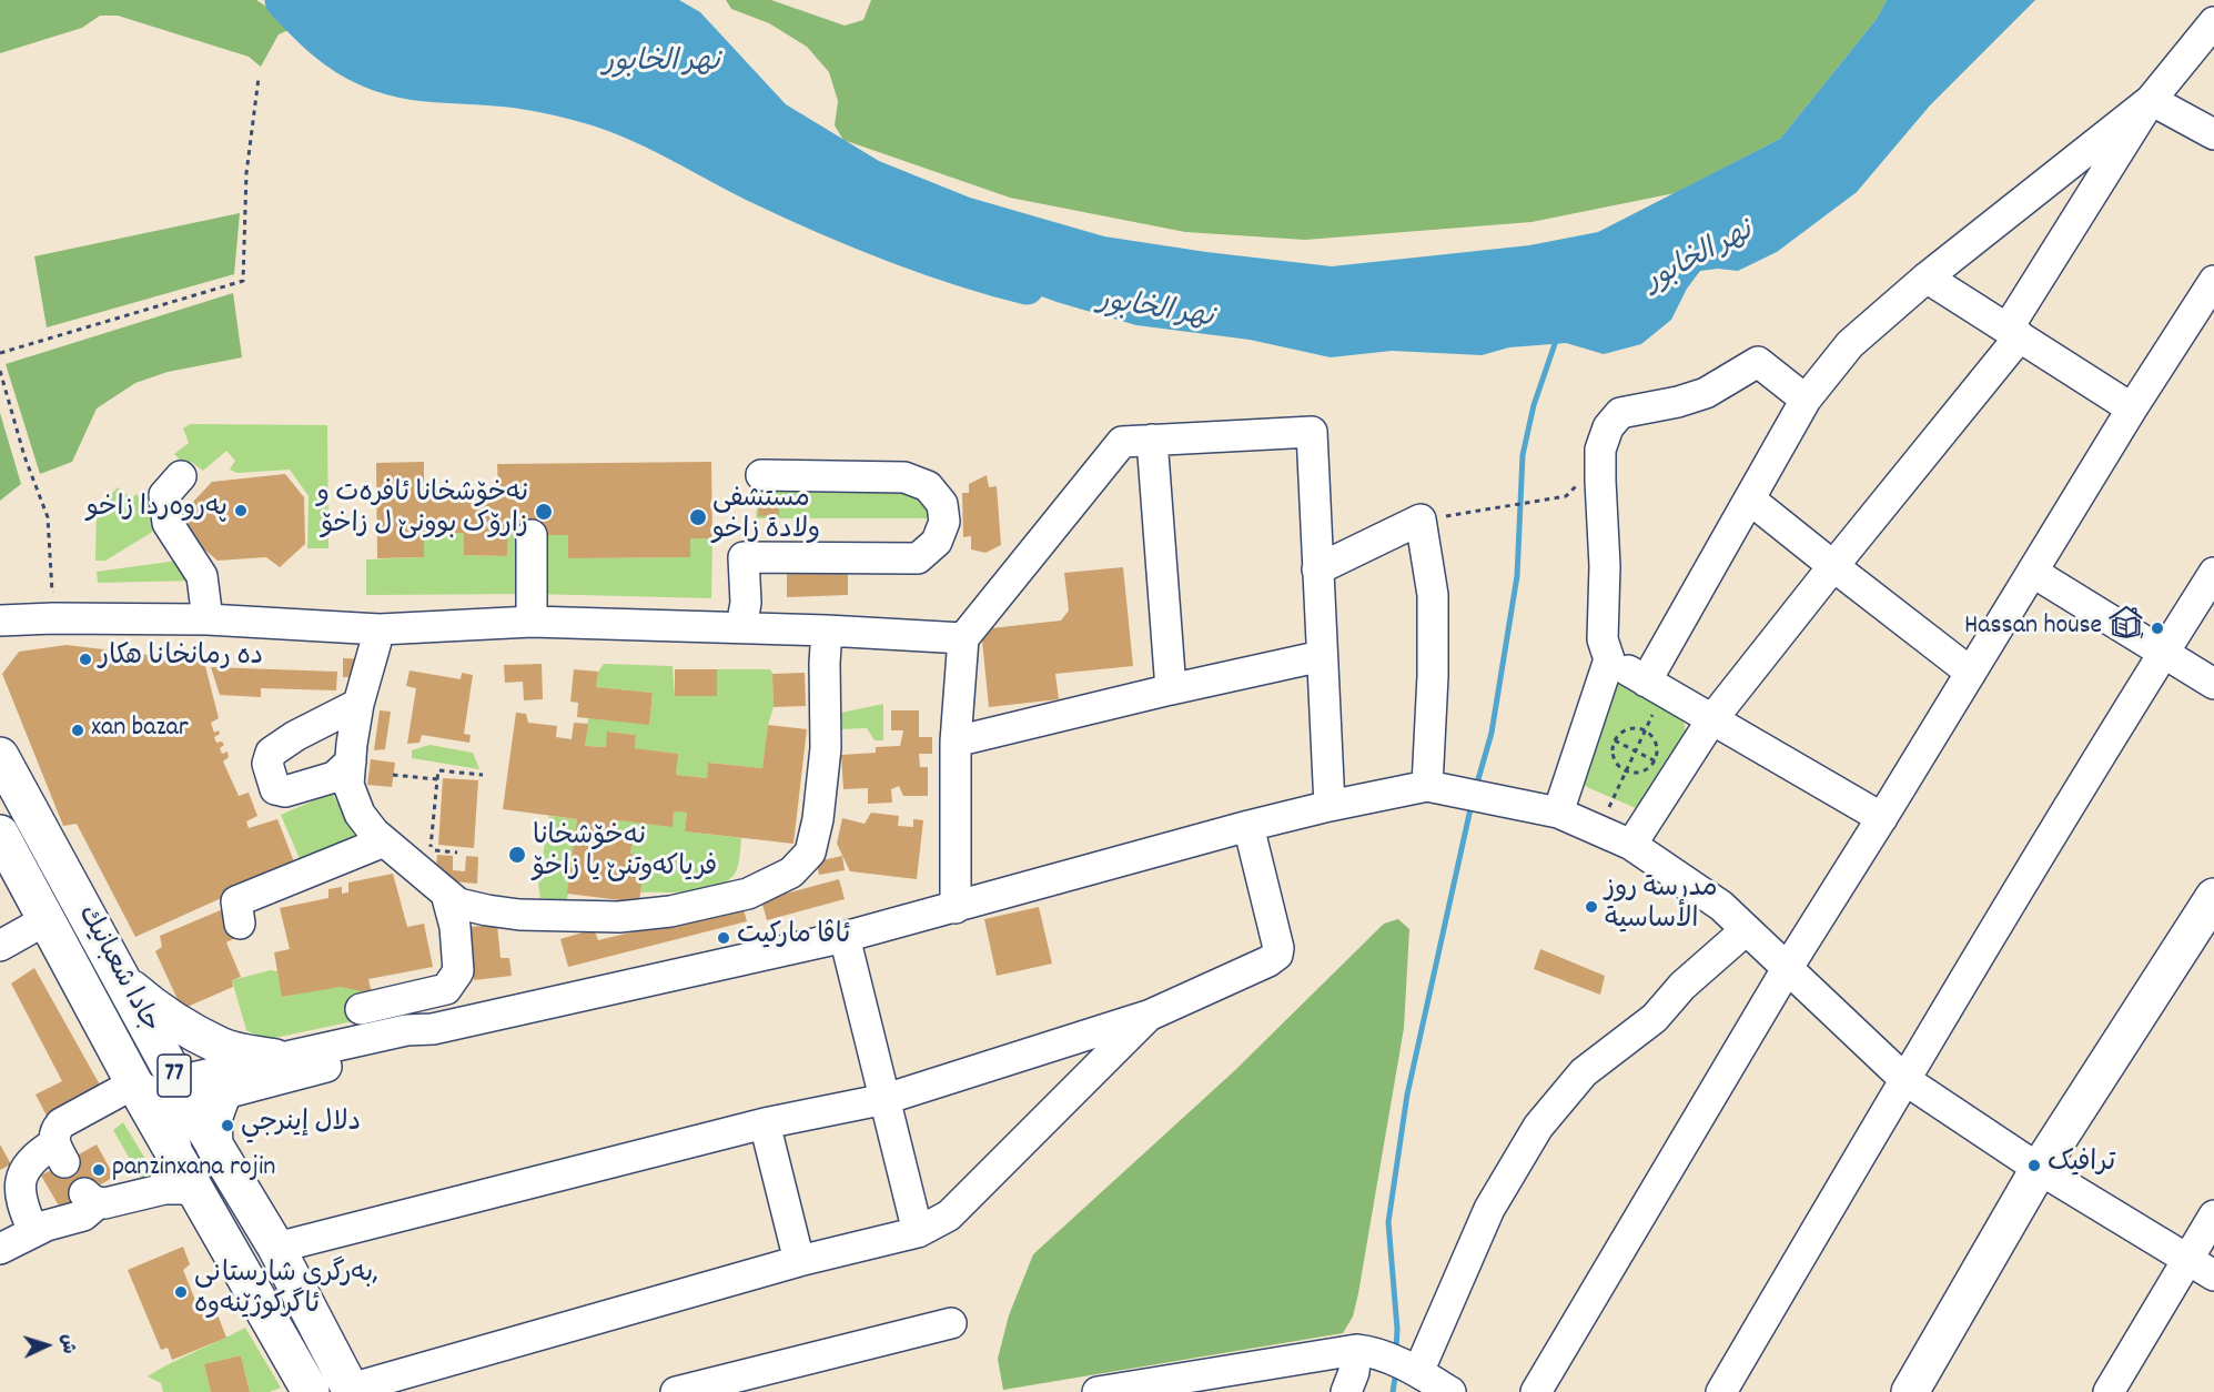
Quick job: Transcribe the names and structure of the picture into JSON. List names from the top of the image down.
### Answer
{
  "streets": {
    "main road": ["جادا شعبانيك", "77"]
  },
  "water": ["نهر الخابور"],
  "places": [
    "په‌روه‌ردا زاخو",
    "نەخۆشخانا ئافرەت و زارۆک بوونێ ل زاخۆ",
    "مستشفى ولادة زاخو",
    "Hassan house 🏠",
    "ده رمانخانا هكار",
    "xan bazar",
    "نه‌خۆشخانا فرياكه‌وتنێ يا زاخۆ",
    "مدرسة روز الأساسية",
    "ئاڤا ماركيت",
    "دلال إينرجي",
    "ترافیک",
    "panzinxana rojin",
    "بەرگری شارستانی, ئاگرکوژێنەوە"
  ],
  "north": "right"
}
